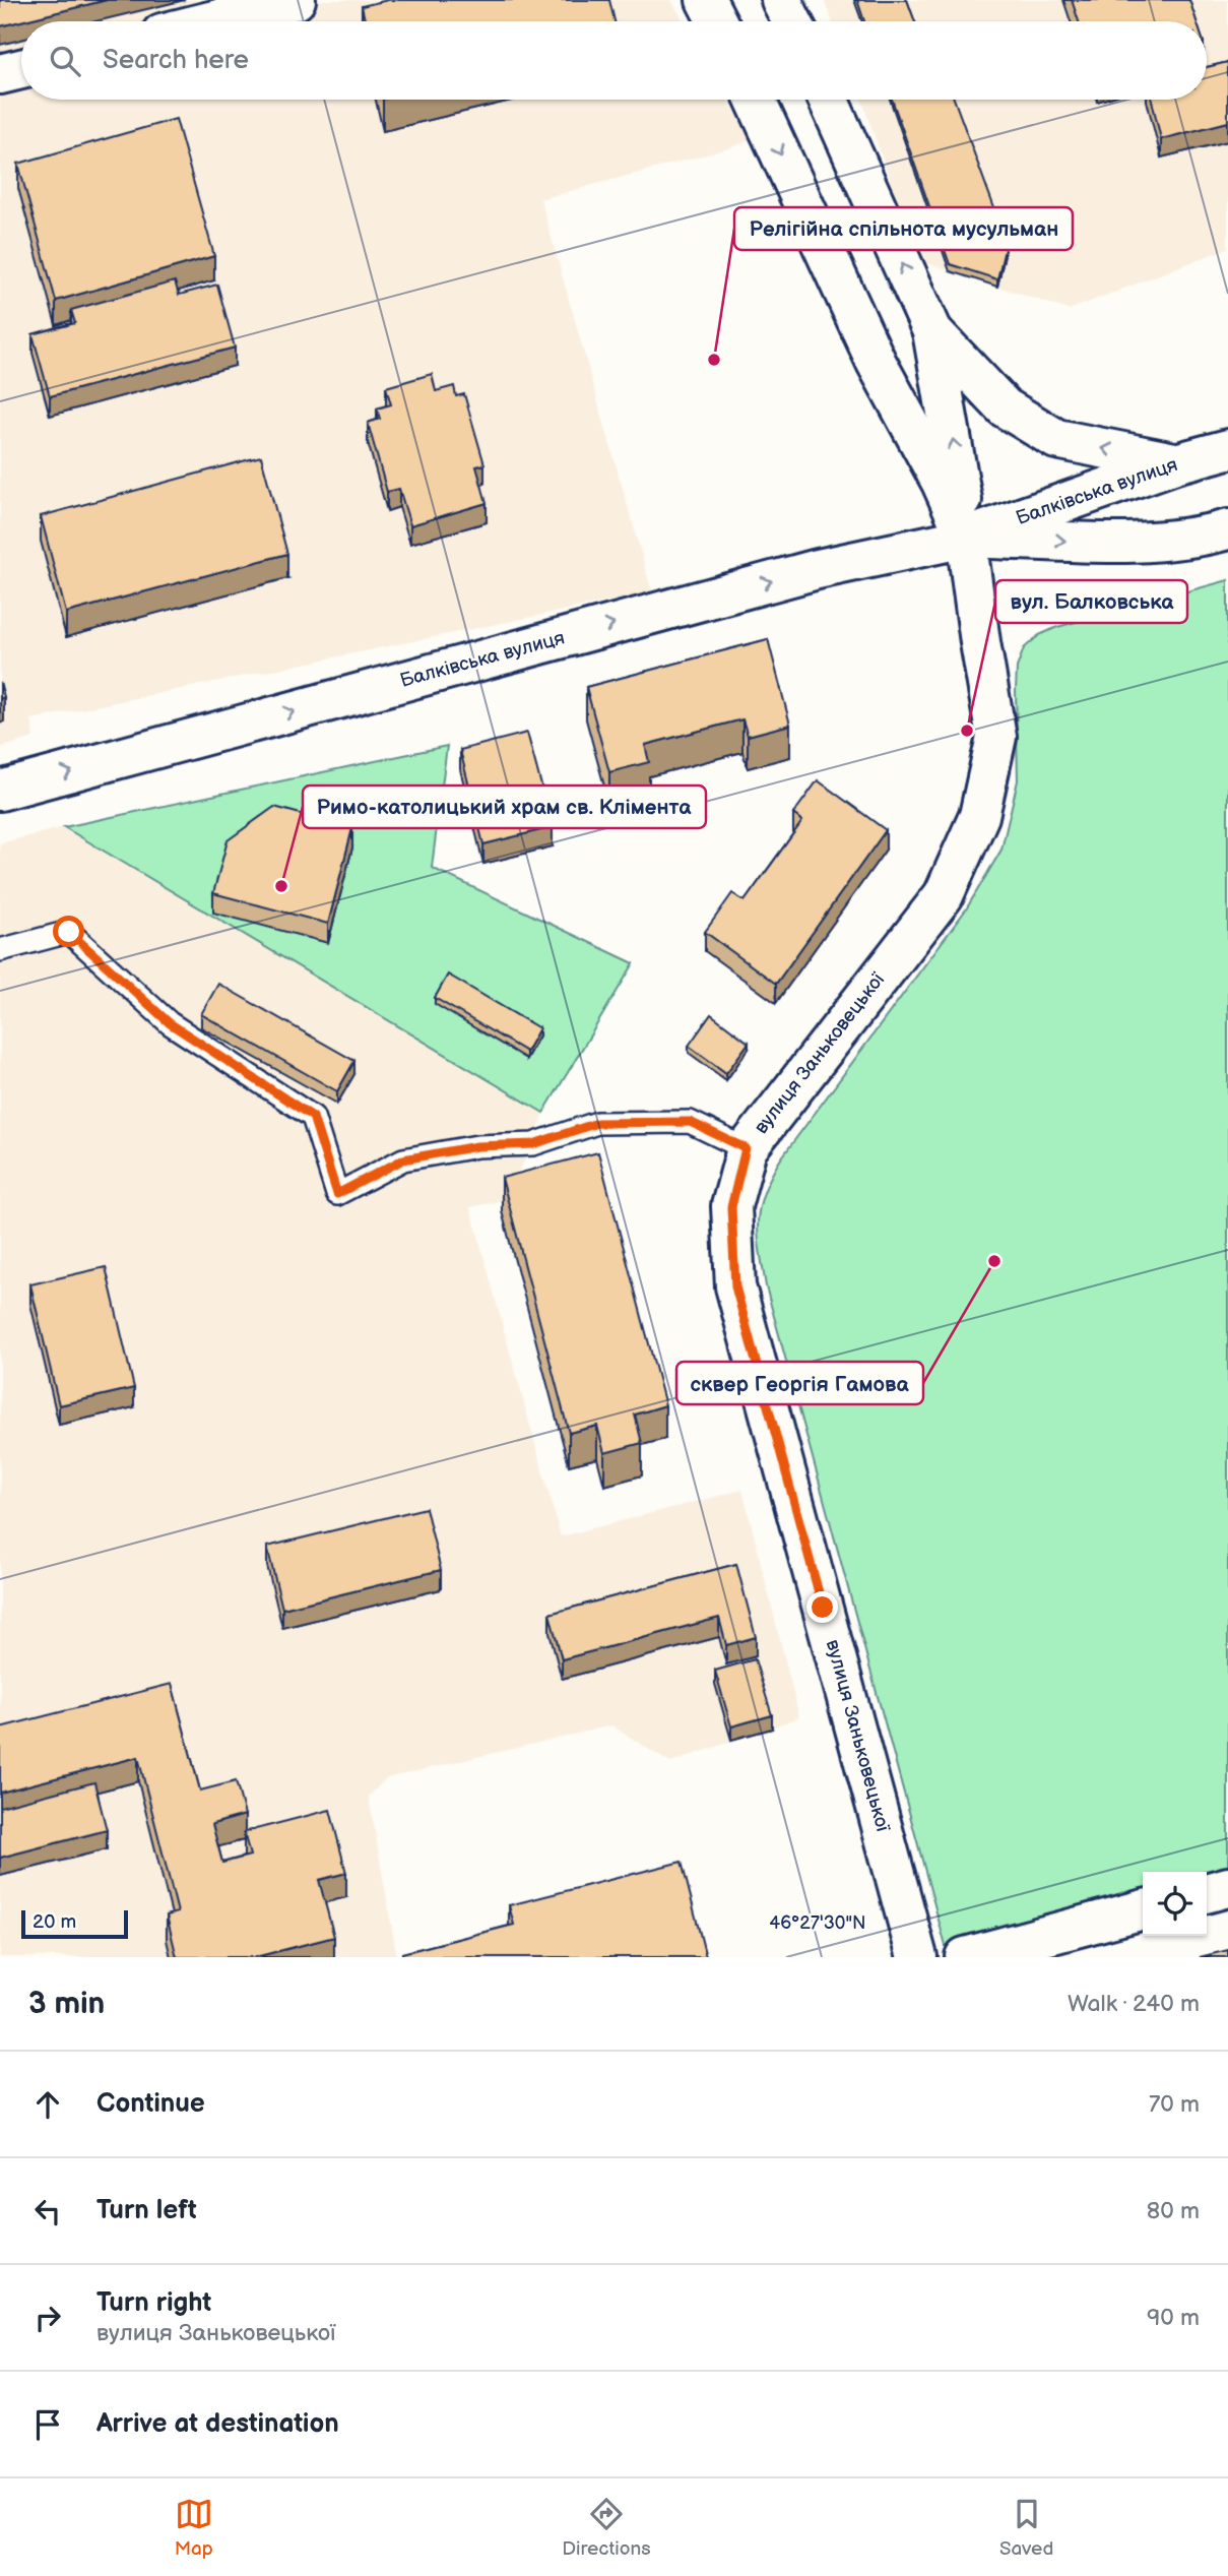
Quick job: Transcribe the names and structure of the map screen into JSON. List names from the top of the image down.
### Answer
{
  "streets": {
    "street": ["Балківська вулиця", "вулиця Заньковецької"]
  },
  "crossings": [
    ["Балківська вулиця", "вулиця Заньковецької"]
  ],
  "one_way": ["Балківська вулиця"],
  "places": [
    "Релігійна спільнота мусульман",
    "вул. Балковська",
    "Римо-католицький храм св. Клімента",
    "сквер Георгія Гамова"
  ],
  "scale_bar": "20 m",
  "page": {
    "search": "Search here",
    "scale": "20 m",
    "heading": ["3 min", "Walk · 240 m"],
    "list": [
      ["Continue", "70 m"],
      ["Turn left", "80 m"],
      ["Turn right", "вулиця Заньковецької", "90 m"],
      "Arrive at destination"
    ],
    "nav": ["Map", "Directions", "Saved"]
  },
  "coordinates": ["46°27'30\"N"]
}
